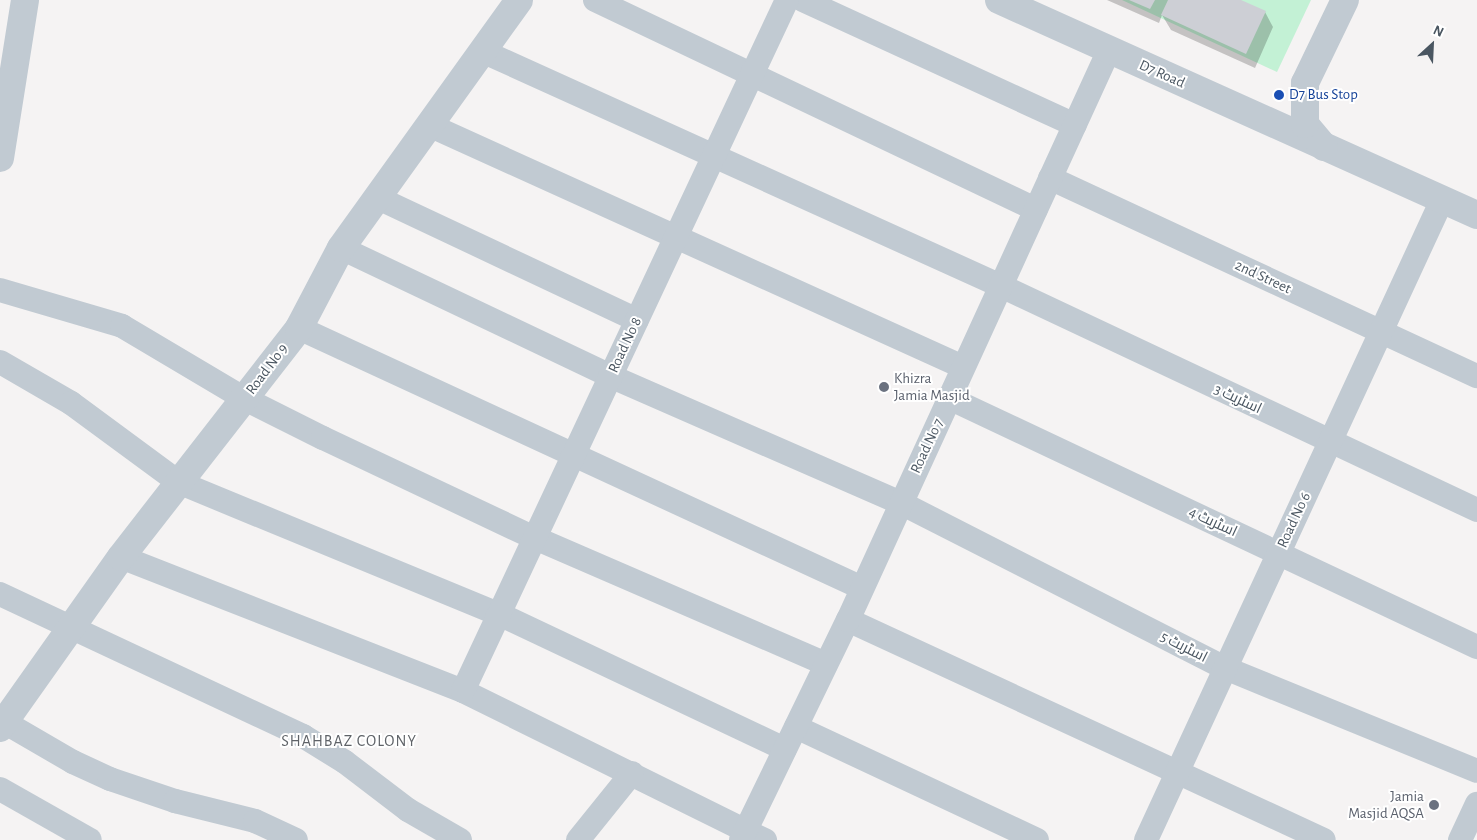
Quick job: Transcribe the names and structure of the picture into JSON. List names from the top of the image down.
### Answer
{
  "streets": {
    "street": [
      "D7 Road",
      "2nd Street",
      "Road No 8",
      "Road No 9",
      "اسٹریٹ 3",
      "Road No 7",
      "Road No 6",
      "اسٹریٹ 4",
      "اسٹریٹ 5"
    ]
  },
  "crossings": [
    ["D7 Road", "Road No 7"],
    ["D7 Road", "Road No 6"],
    ["2nd Street", "Road No 7"],
    ["2nd Street", "Road No 6"],
    ["Road No 8", "اسٹریٹ 3"],
    ["Road No 8", "اسٹریٹ 5"],
    ["Road No 9", "اسٹریٹ 3"],
    ["Road No 9", "اسٹریٹ 5"],
    ["اسٹریٹ 3", "Road No 7"],
    ["اسٹریٹ 3", "Road No 6"],
    ["Road No 7", "اسٹریٹ 4"],
    ["Road No 7", "اسٹریٹ 5"],
    ["Road No 6", "اسٹریٹ 4"],
    ["Road No 6", "اسٹریٹ 5"]
  ],
  "districts": ["SHAHBAZ COLONY"],
  "places": ["D7 Bus Stop", "Khizra Jamia Masjid", "Jamia Masjid AQSA"],
  "north": "top right"
}
